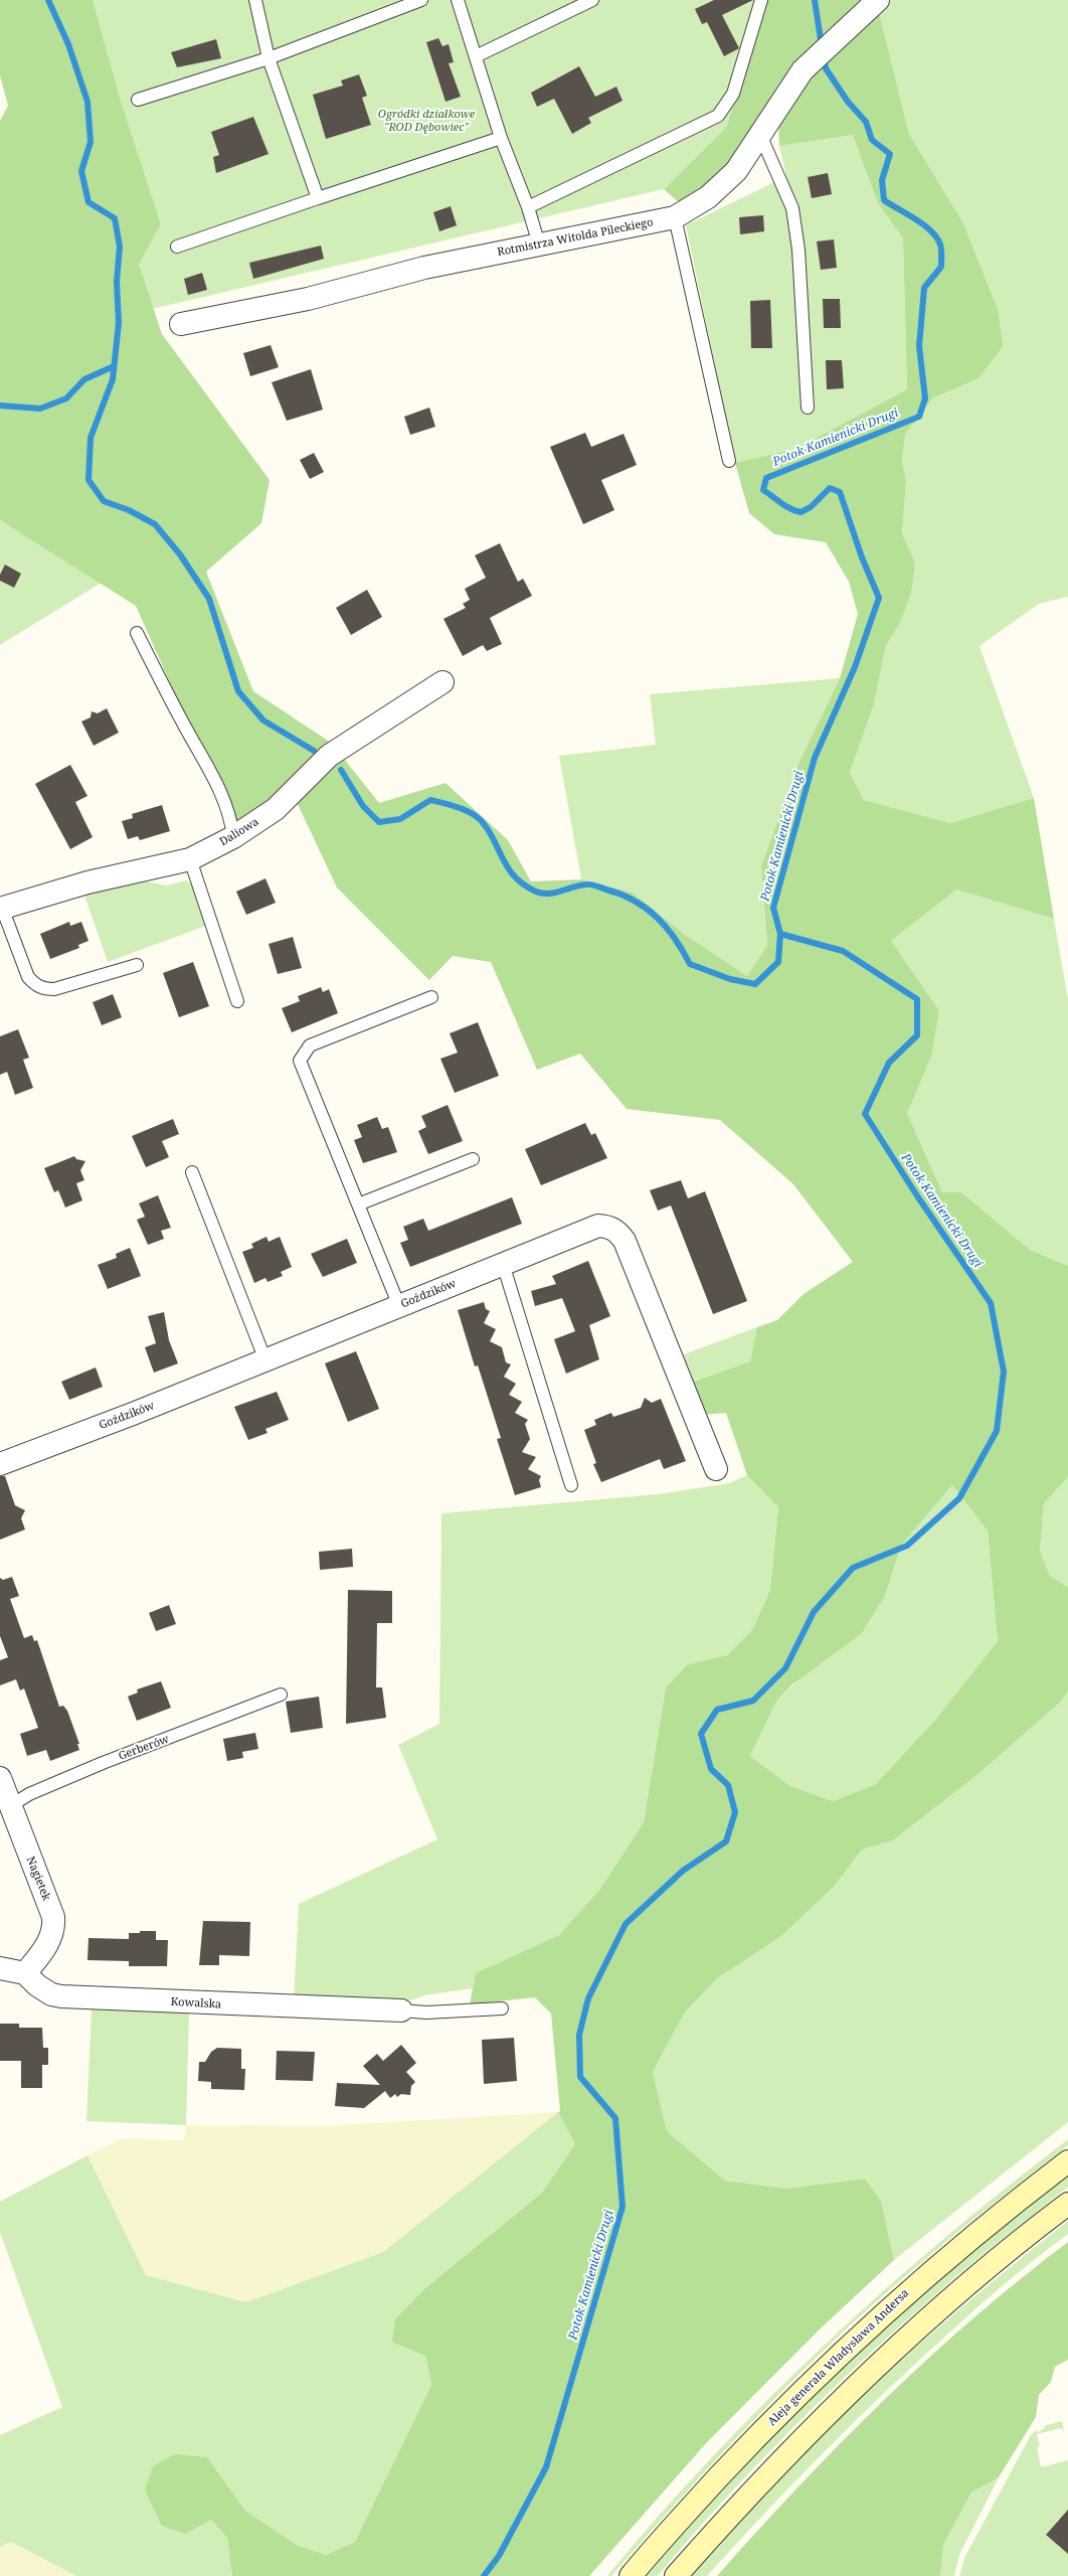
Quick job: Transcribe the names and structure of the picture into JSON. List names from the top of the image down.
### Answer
{
  "streets": {
    "main road": ["Aleja generała Władysława Andersa"],
    "street": [
      "Rotmistrza Witolda Pileckiego",
      "Daliowa",
      "Goździków",
      "Nagietek",
      "Kowalska"
    ],
    "lane": ["Gerberów"]
  },
  "crossings": [
    ["Gerberów", "Nagietek"],
    ["Nagietek", "Kowalska"]
  ],
  "water": ["Potok Kamienicki Drugi"],
  "parks": ["Ogródki działkowe \"ROD Dębowiec\""]
}
